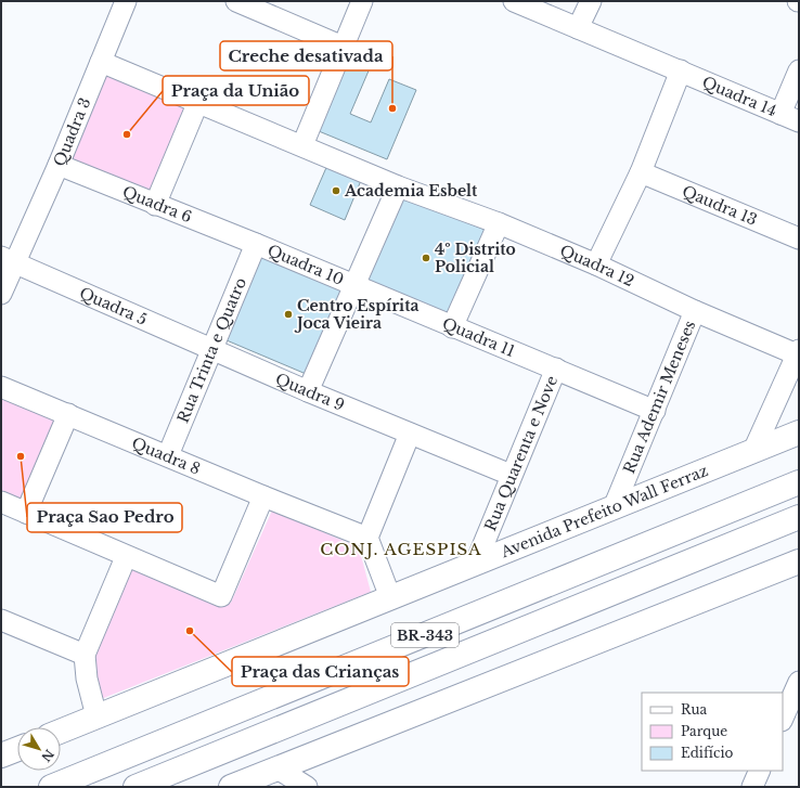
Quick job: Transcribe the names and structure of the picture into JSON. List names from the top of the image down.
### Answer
{
  "streets": {
    "main road": ["Avenida Prefeito Wall Ferraz", "BR-343"],
    "street": [
      "Quadra 14",
      "Quadra 3",
      "Quadra 6",
      "Qaudra 13",
      "Quadra 10",
      "Quadra 12",
      "Quadra 5",
      "Quadra 11",
      "Rua Trinta e Quatro",
      "Quadra 9",
      "Rua Ademir Meneses",
      "Rua Quarenta e Nove",
      "Quadra 8"
    ]
  },
  "crossings": [
    ["Quadra 3", "Quadra 6"],
    ["Quadra 3", "Quadra 5"],
    ["Quadra 6", "Quadra 10"],
    ["Quadra 6", "Rua Trinta e Quatro"],
    ["Quadra 10", "Quadra 11"],
    ["Quadra 10", "Rua Trinta e Quatro"],
    ["Quadra 12", "Rua Ademir Meneses"],
    ["Quadra 5", "Rua Trinta e Quatro"],
    ["Quadra 5", "Quadra 9"],
    ["Quadra 11", "Rua Ademir Meneses"],
    ["Quadra 11", "Rua Quarenta e Nove"],
    ["Rua Trinta e Quatro", "Quadra 9"],
    ["Rua Trinta e Quatro", "Quadra 8"],
    ["Quadra 9", "Rua Quarenta e Nove"],
    ["Rua Ademir Meneses", "Avenida Prefeito Wall Ferraz"],
    ["Rua Quarenta e Nove", "Avenida Prefeito Wall Ferraz"]
  ],
  "districts": ["CONJ. AGESPISA"],
  "places": [
    "Creche desativada",
    "Praça da União",
    "Academia Esbelt",
    "4º Distrito Policial",
    "Centro Espírita Joca Vieira",
    "Praça Sao Pedro",
    "Praça das Crianças"
  ],
  "legend": ["Rua", "Parque", "Edifício"],
  "north": "bottom right"
}
